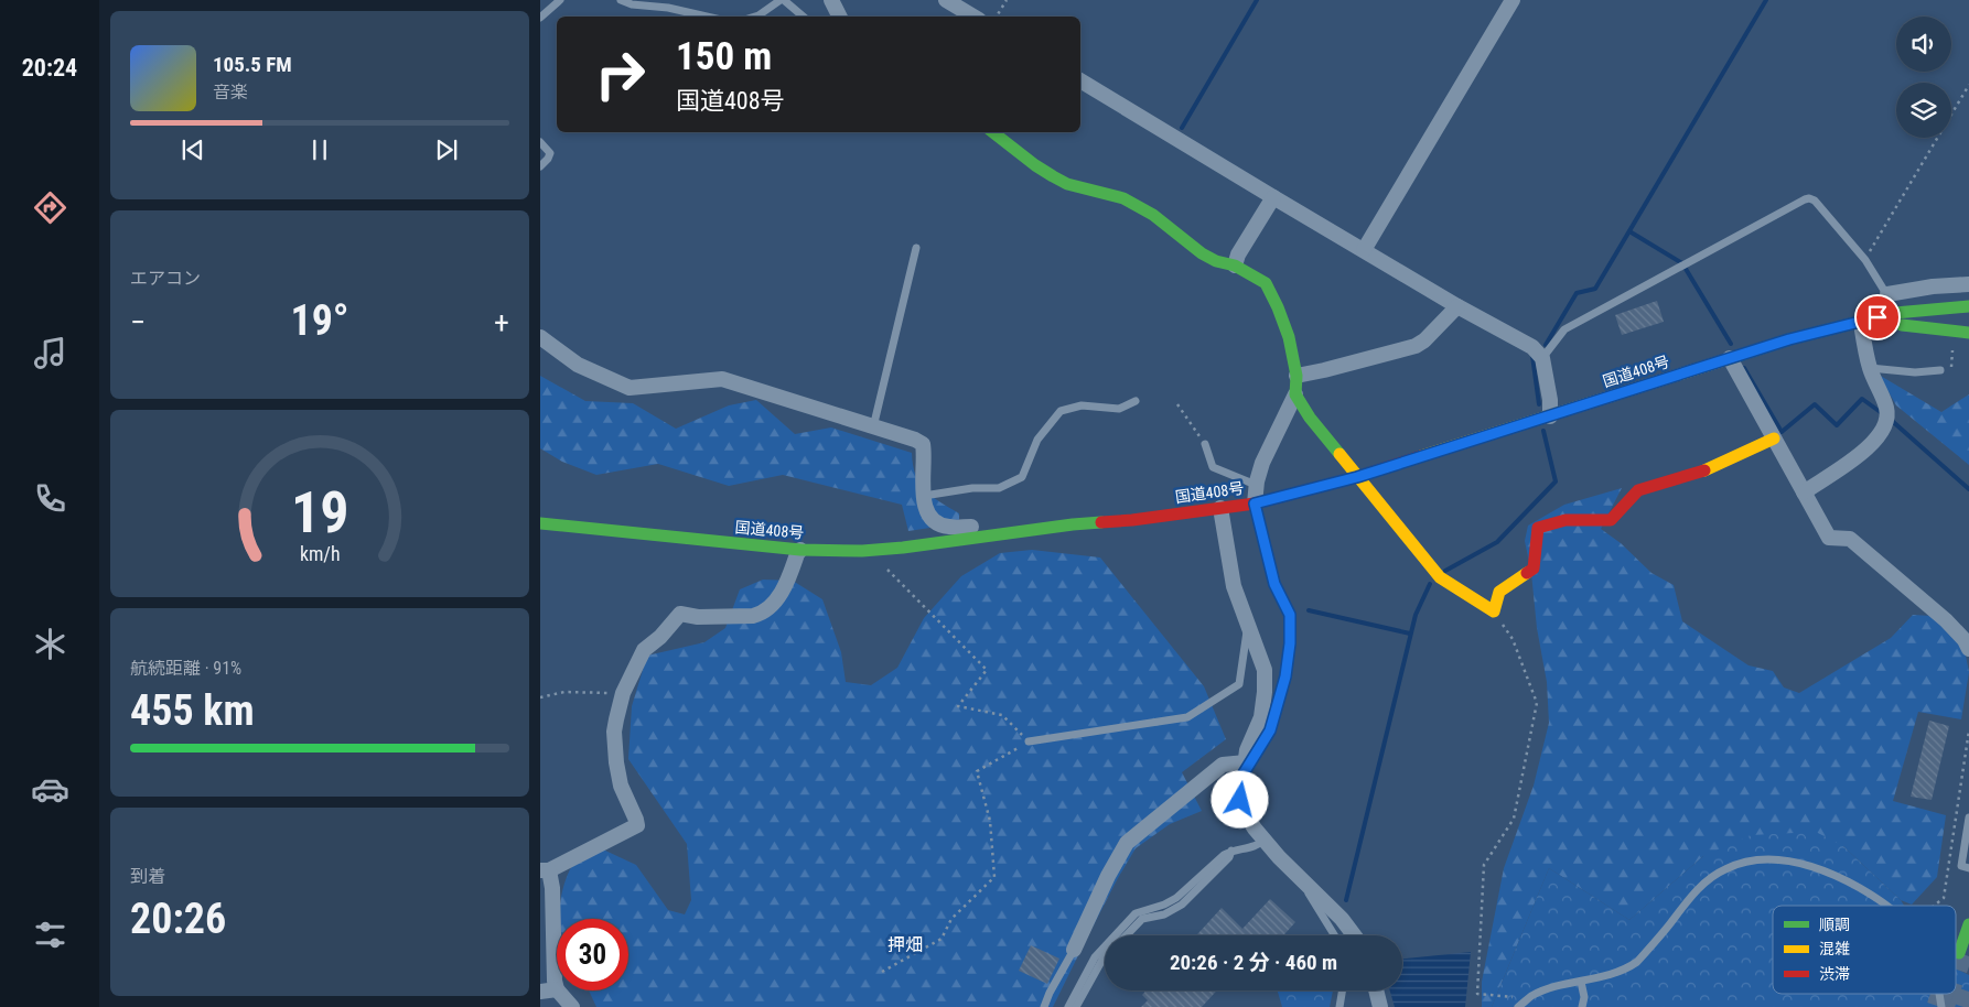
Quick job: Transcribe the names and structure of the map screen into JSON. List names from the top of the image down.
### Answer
{
  "streets": {
    "main road": ["国道408号"]
  },
  "districts": ["押畑"],
  "legend": ["順調", "混雑", "渋滞"],
  "page": {
    "tabs": "20:24",
    "turn": ["150 m", "国道408号"],
    "song": ["105.5 FM", "音楽"],
    "tile": [
      "エアコン",
      ["航続距離 · 91%", "455 km"],
      ["到着", "20:26"]
    ],
    "heat": ["−", "19°", "+"],
    "limit": "30",
    "trip": "20:26 · 2 分 · 460 m",
    "gauge": ["19", "km/h"]
  }
}
